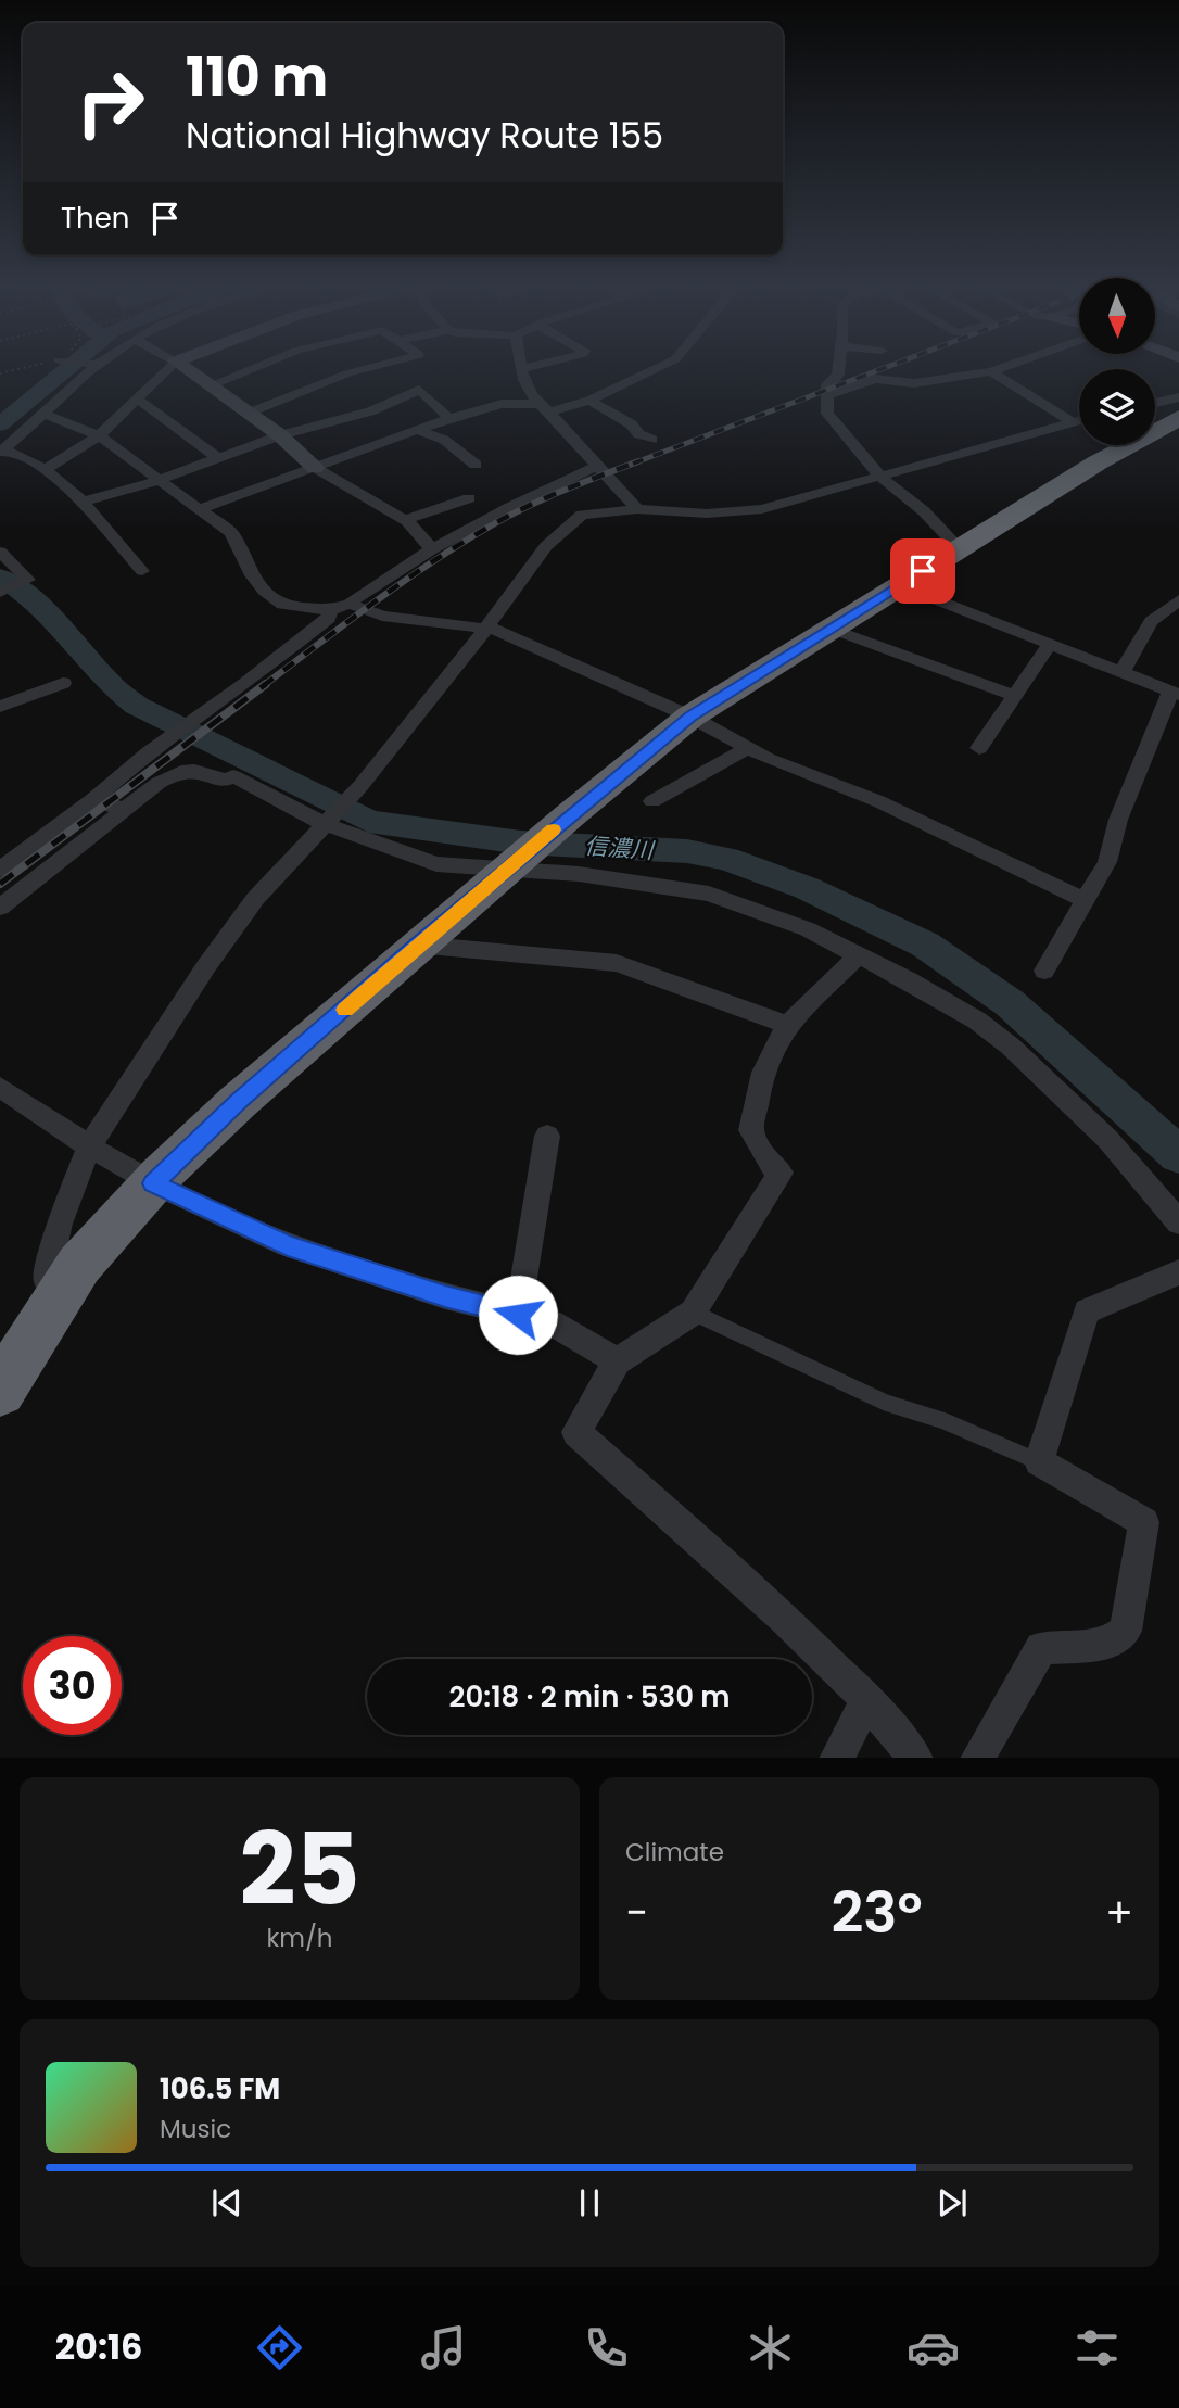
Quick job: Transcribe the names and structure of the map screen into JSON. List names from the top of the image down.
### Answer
{
  "water": ["信濃川"],
  "north": "bottom",
  "page": {
    "turn": ["110 m", "National Highway Route 155"],
    "then": "Then",
    "limit": "30",
    "trip": "20:18 · 2 min · 530 m",
    "tile": [
      ["25", "km/h"],
      "Climate"
    ],
    "heat": ["−", "23°", "+"],
    "song": ["106.5 FM", "Music"],
    "tabs": "20:16"
  }
}
